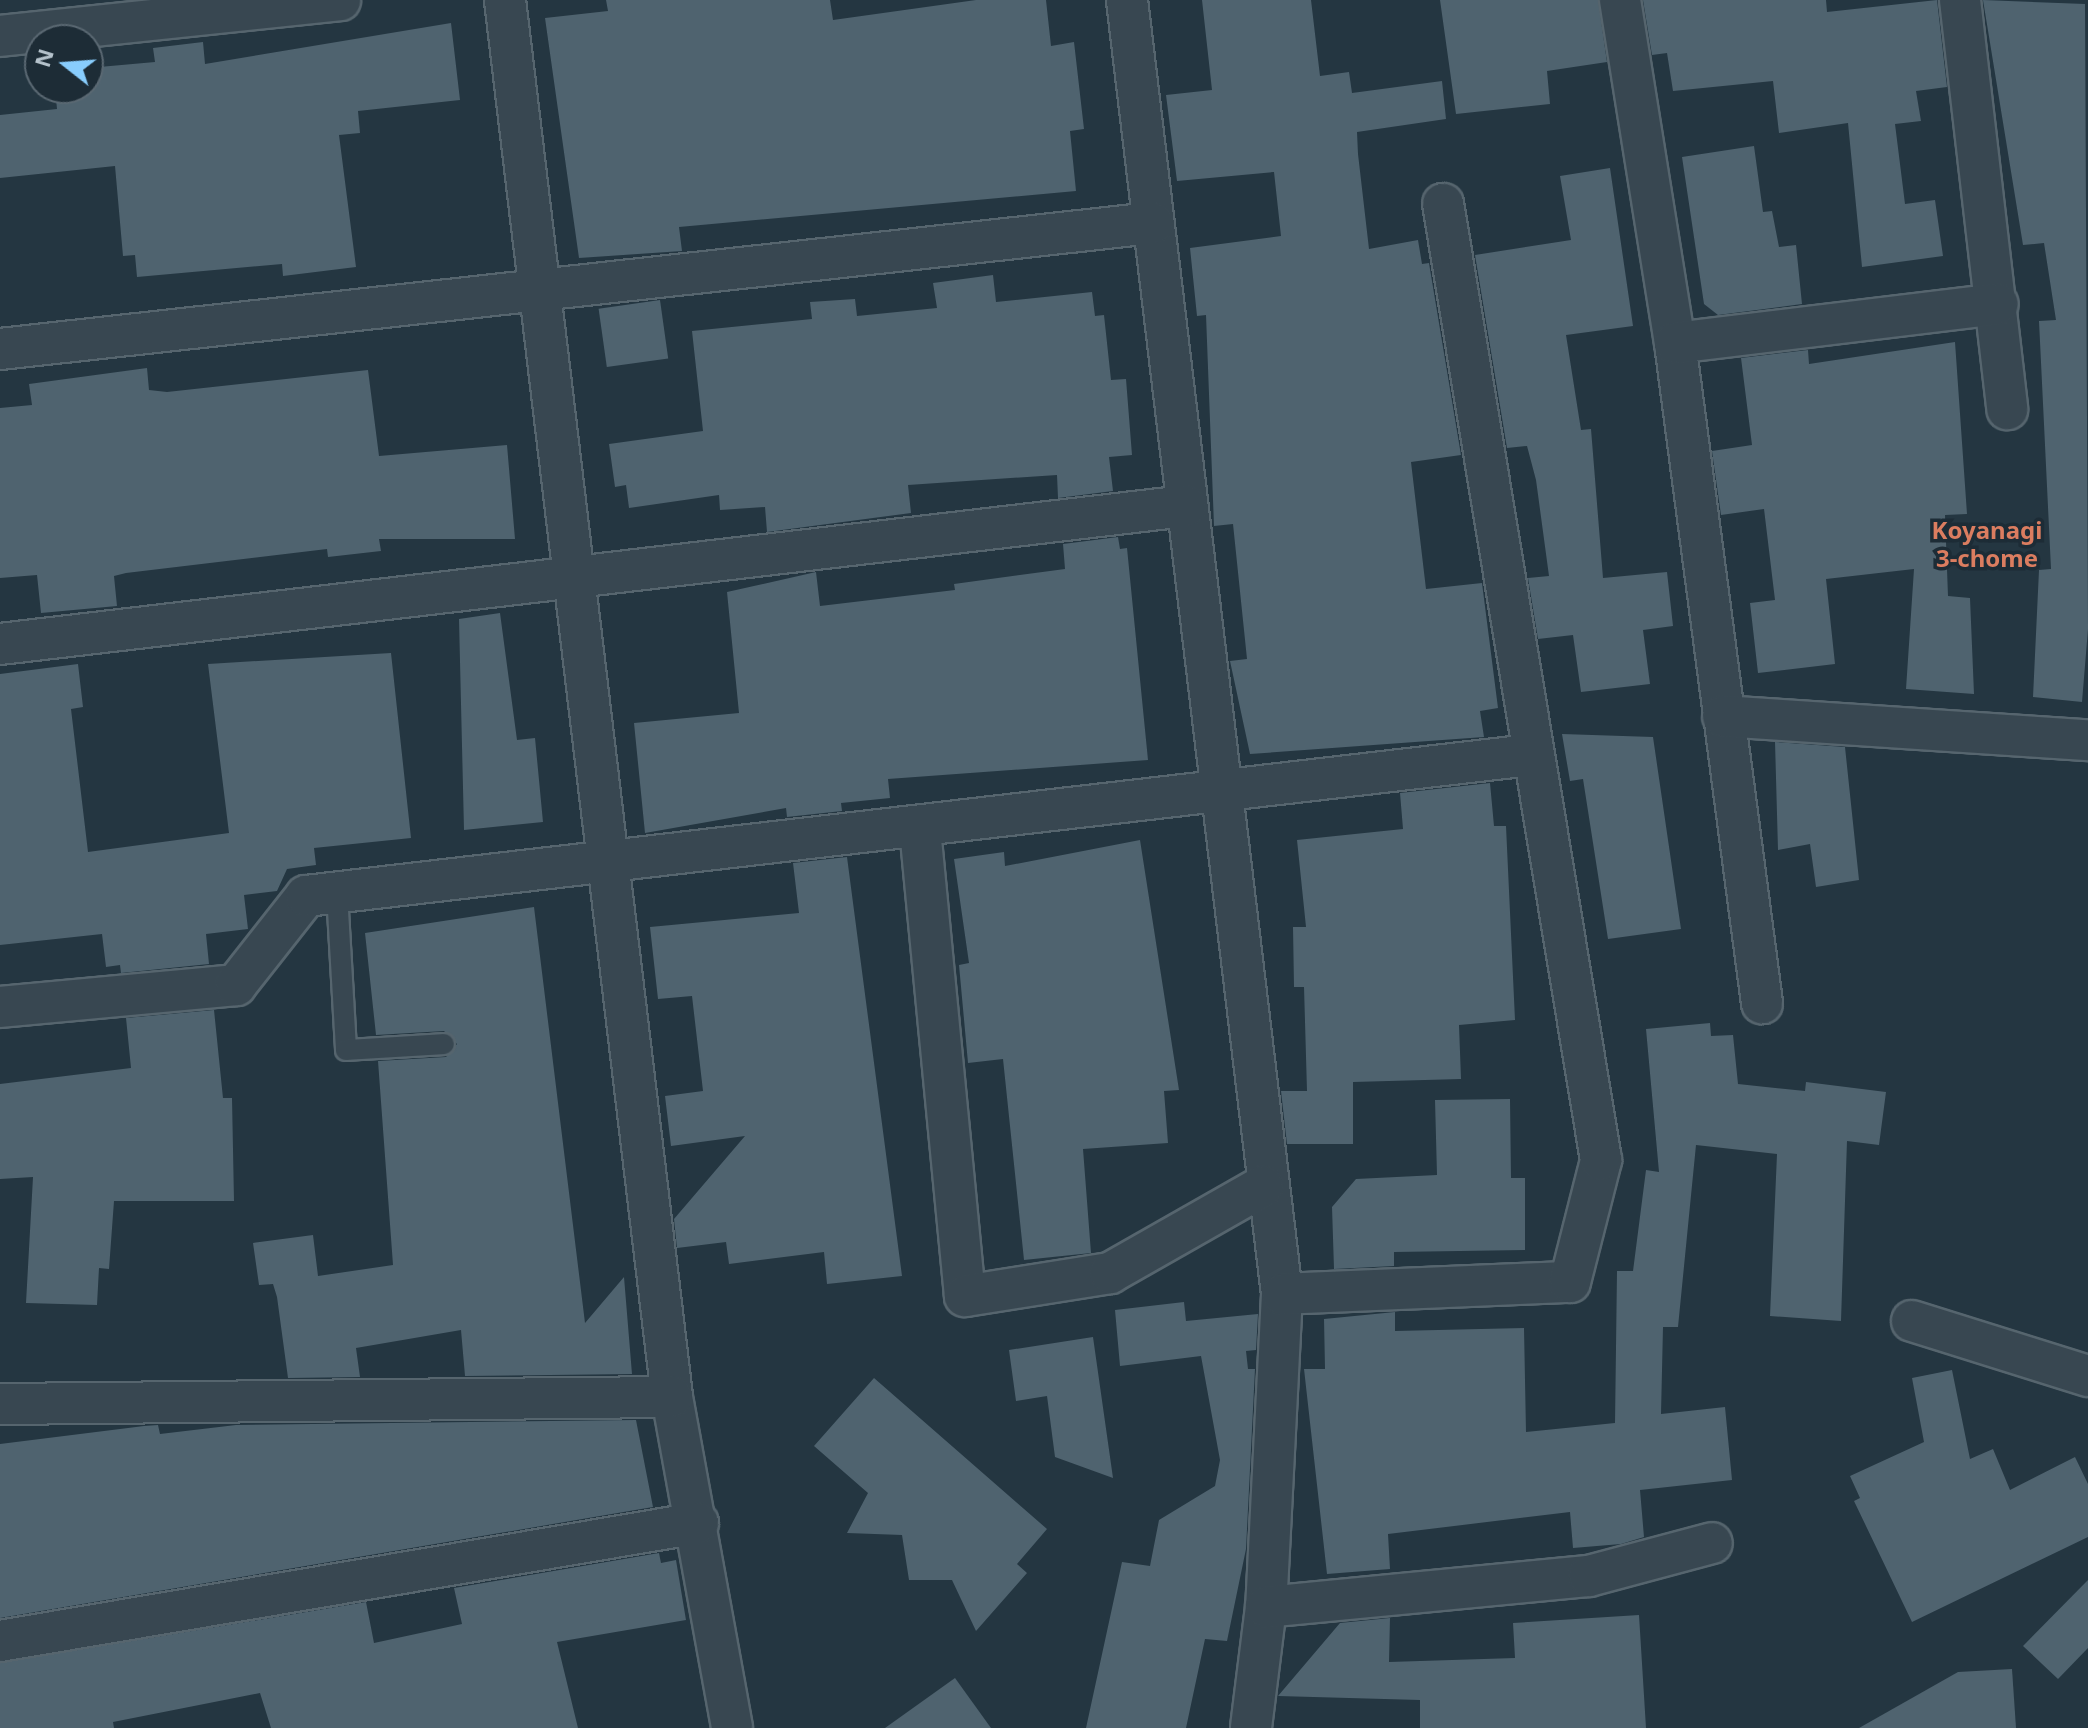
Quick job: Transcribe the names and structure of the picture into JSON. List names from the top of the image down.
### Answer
{
  "districts": ["Koyanagi 3-chome"],
  "north": "left"
}
